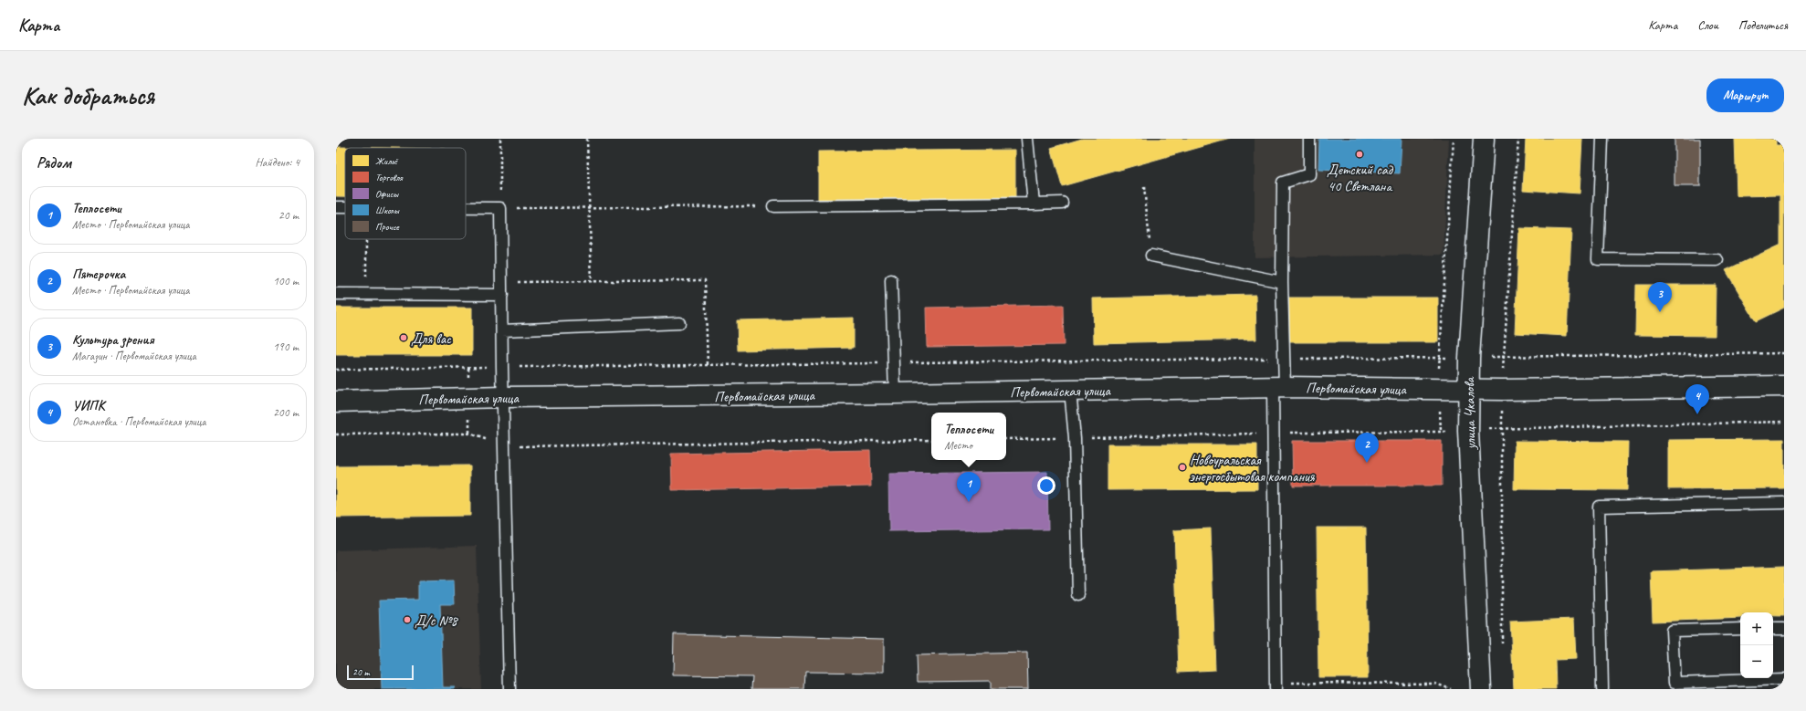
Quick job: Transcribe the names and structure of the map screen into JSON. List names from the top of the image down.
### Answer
{
  "streets": {
    "main road": ["Первомайская улица", "улица Чкалова"]
  },
  "crossings": [
    ["Первомайская улица", "улица Чкалова"]
  ],
  "places": [
    "Детский сад 40 Светлана",
    "Для вас",
    "Новоуральская энергосбытовая компания",
    "Д/с №8"
  ],
  "legend": [
    "Жильё",
    "Торговля",
    "Офисы",
    "Школы",
    "Прочее"
  ],
  "scale_bar": "20 m",
  "page": {
    "header": "Карта",
    "nav": ["Карта", "Слои", "Поделиться"],
    "buttons": "Маршрут",
    "title": "Как добраться",
    "heading": ["Рядом", "Найдено: 4"],
    "list": [
      {
        "mark": "1",
        "name": "Теплосети",
        "note": "Место · Первомайская улица",
        "value": "20 m"
      },
      {
        "mark": "2",
        "name": "Пятерочка",
        "note": "Место · Первомайская улица",
        "value": "100 m"
      },
      {
        "mark": "3",
        "name": "Культура зрения",
        "note": "Магазин · Первомайская улица",
        "value": "190 m"
      },
      {
        "mark": "4",
        "name": "УИПК",
        "note": "Остановка · Первомайская улица",
        "value": "200 m"
      }
    ],
    "pins": [
      "3",
      "4",
      "2",
      "1"
    ],
    "popup": ["Теплосети", "Место"],
    "map_buttons": ["+", "−"],
    "scale": "20 m"
  }
}
